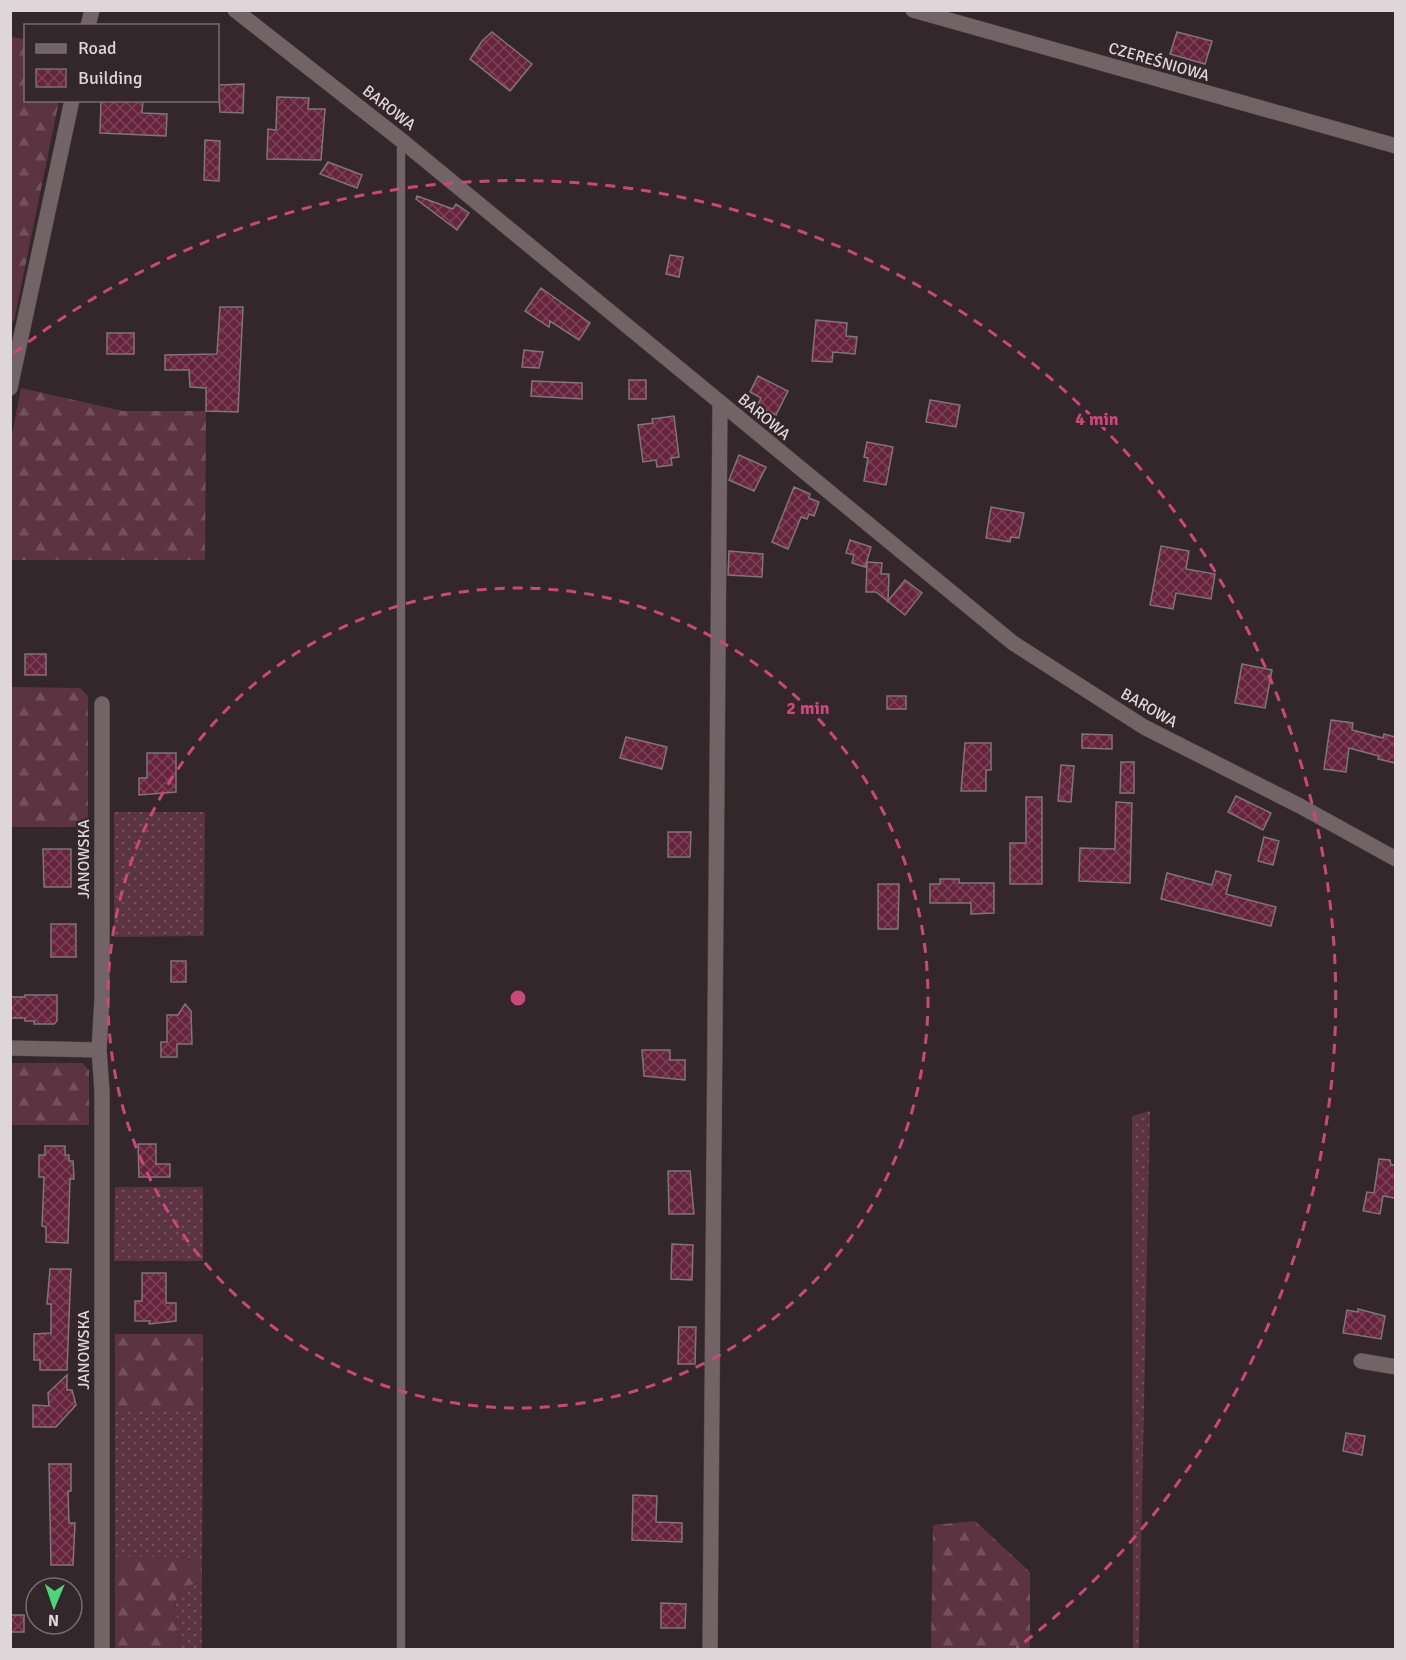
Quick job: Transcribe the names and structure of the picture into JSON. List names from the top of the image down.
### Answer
{
  "streets": {
    "street": ["CZEREŚNIOWA", "BAROWA", "JANOWSKA"]
  },
  "legend": ["Road", "Building"],
  "north": "bottom",
  "rings": ["4 min", "2 min"]
}
